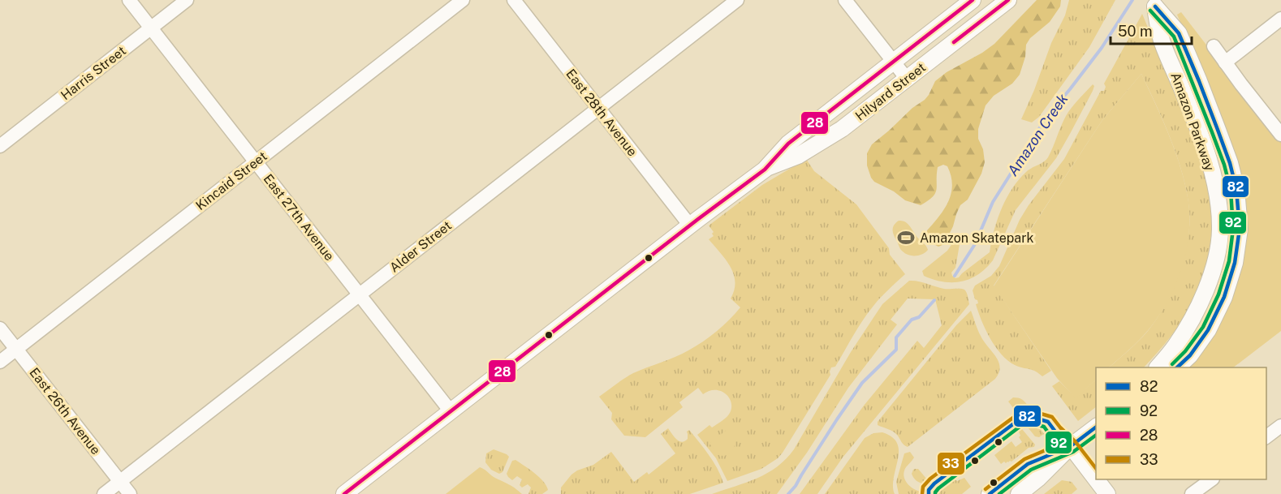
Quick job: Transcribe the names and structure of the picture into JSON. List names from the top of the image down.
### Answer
{
  "streets": {
    "main road": ["Hilyard Street", "Amazon Parkway"],
    "street": [
      "Harris Street",
      "East 28th Avenue",
      "Kincaid Street",
      "East 27th Avenue",
      "Alder Street",
      "East 26th Avenue"
    ]
  },
  "crossings": [
    ["Harris Street", "East 27th Avenue"],
    ["Hilyard Street", "East 28th Avenue"],
    ["Hilyard Street", "East 27th Avenue"],
    ["East 28th Avenue", "Alder Street"],
    ["Kincaid Street", "East 27th Avenue"],
    ["Kincaid Street", "East 26th Avenue"],
    ["East 27th Avenue", "Alder Street"],
    ["Alder Street", "East 26th Avenue"]
  ],
  "water": ["Amazon Creek"],
  "places": {
    "sports": ["Amazon Skatepark"]
  },
  "lines": [
    "transit line 28",
    "transit line 82",
    "transit line 92",
    "transit line 33"
  ],
  "legend": [
    "82",
    "92",
    "28",
    "33"
  ],
  "scale_bar": "50 m"
}
